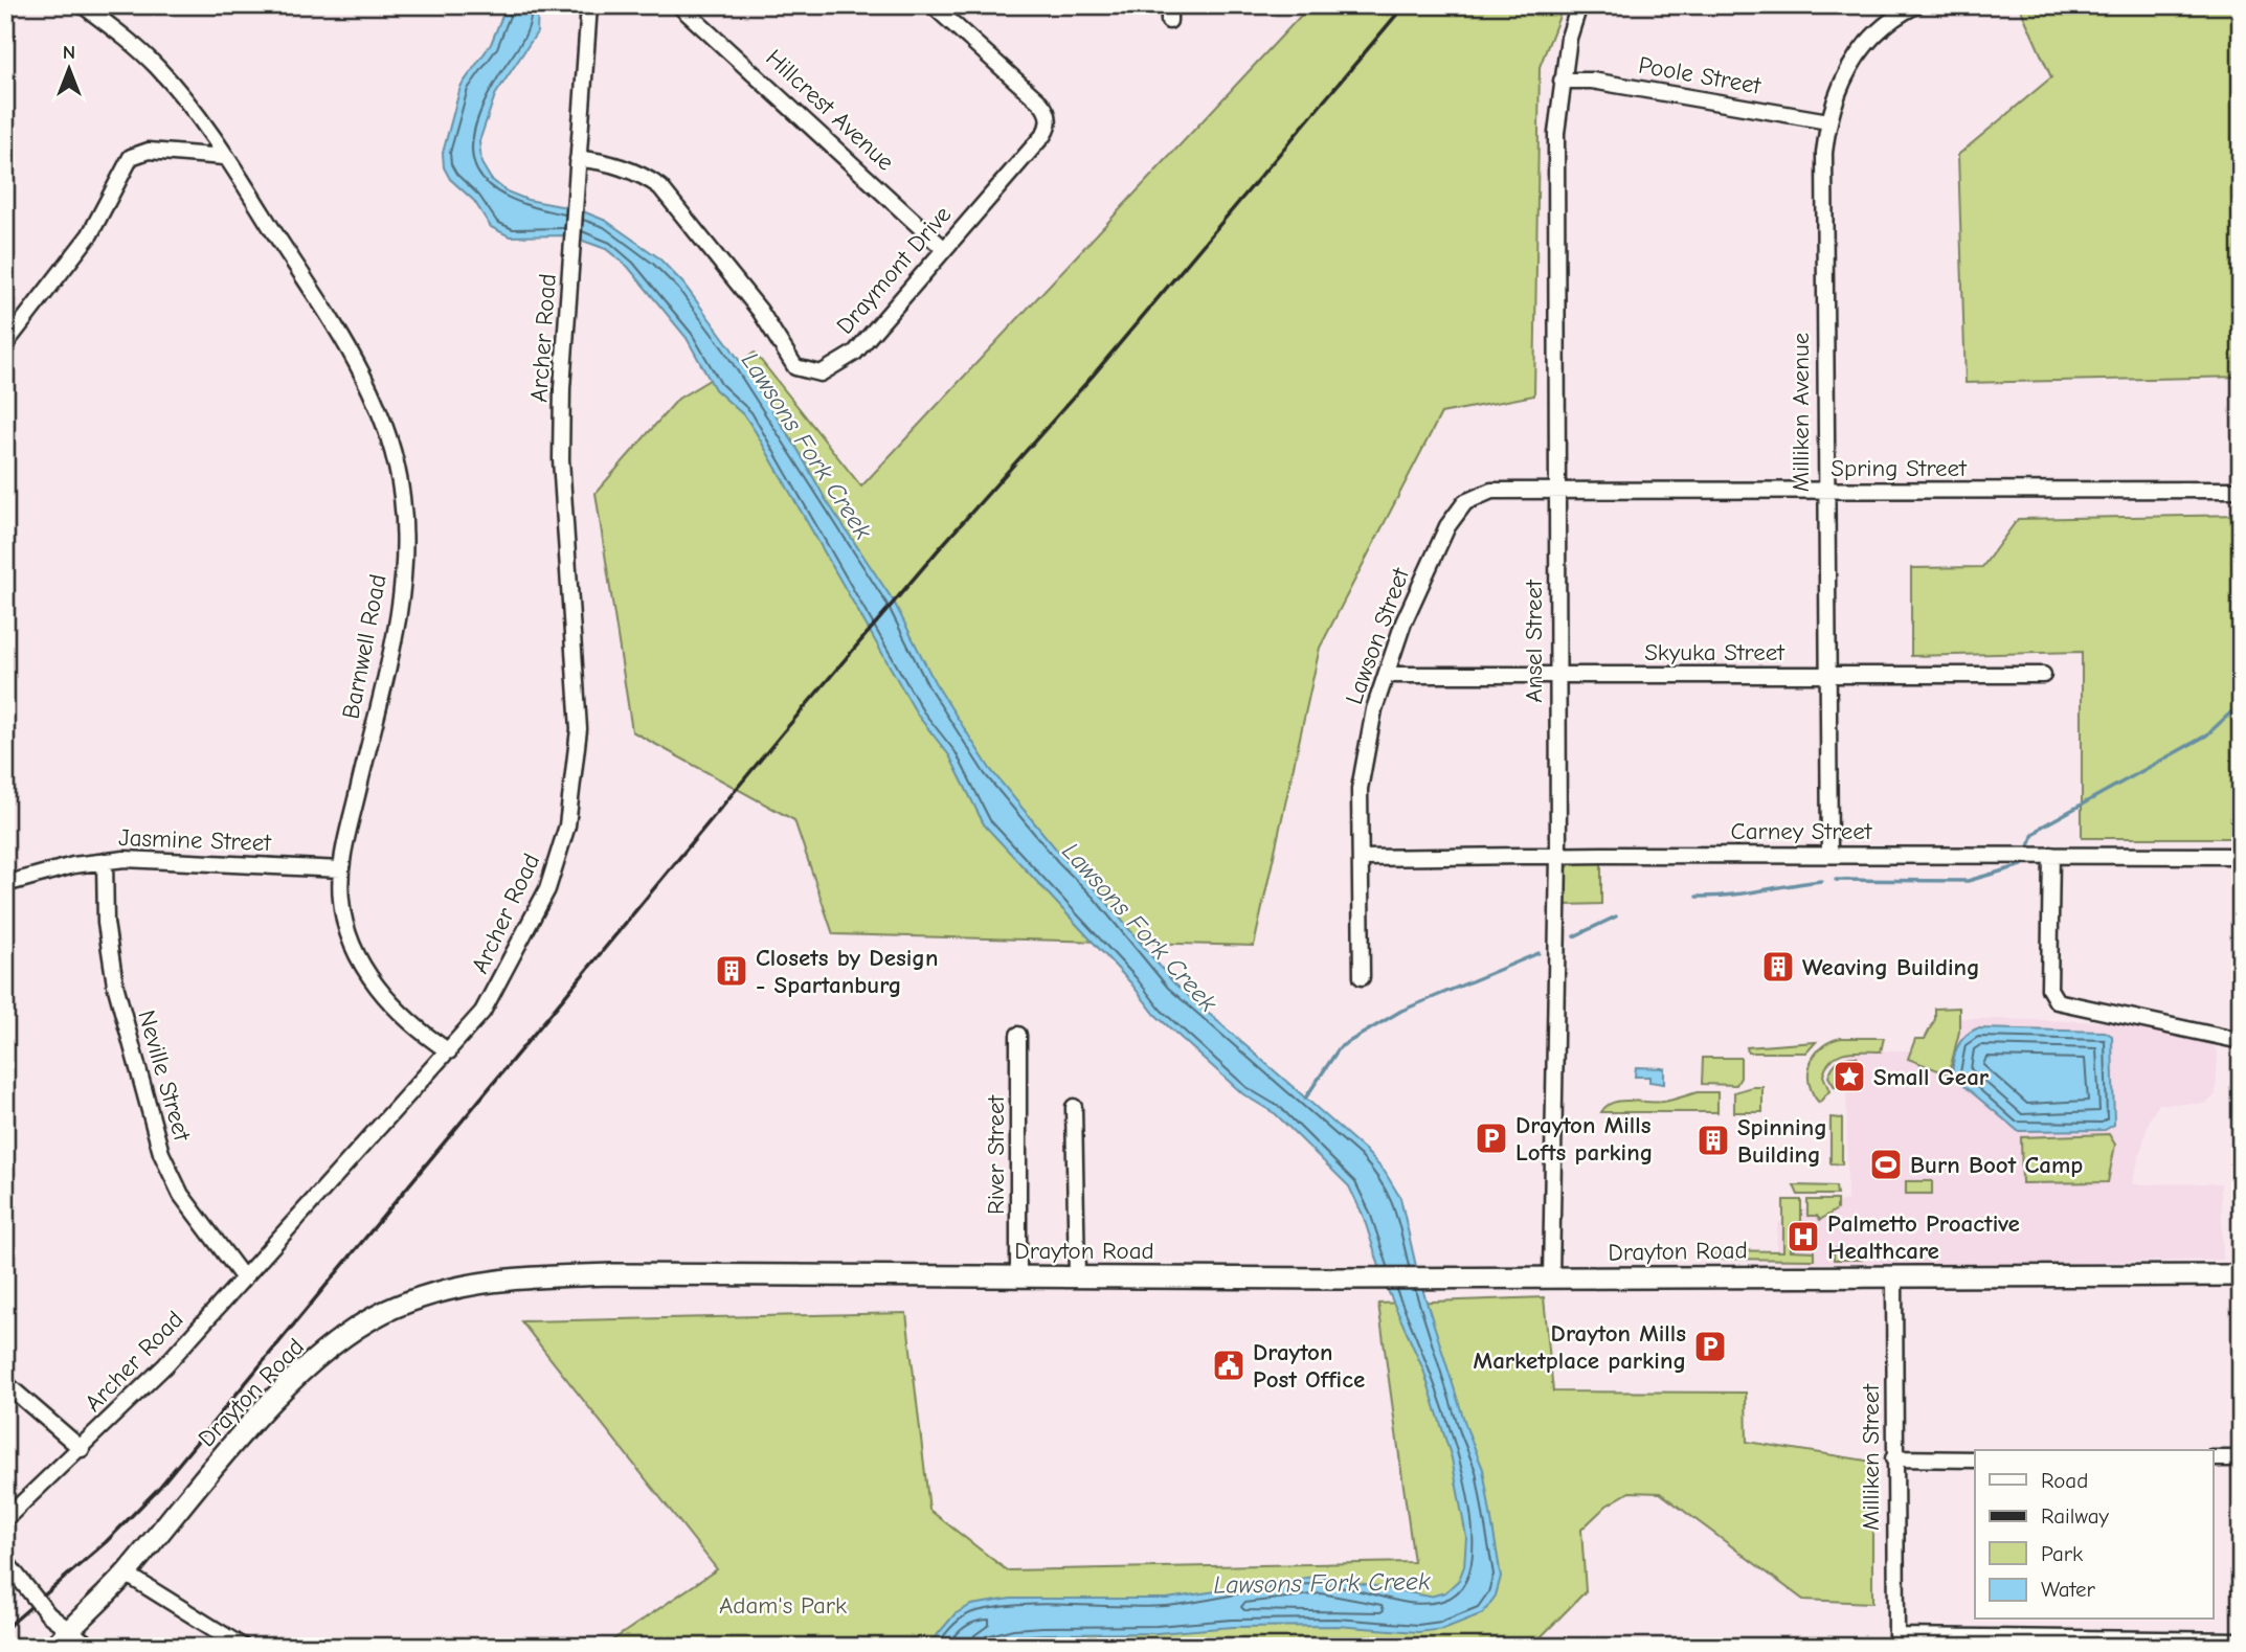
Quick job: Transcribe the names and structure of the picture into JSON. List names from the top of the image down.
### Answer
{
  "streets": {
    "main road": ["Drayton Road"],
    "street": [
      "Poole Street",
      "Hillcrest Avenue",
      "Draymont Drive",
      "Archer Road",
      "Milliken Avenue",
      "Spring Street",
      "Lawson Street",
      "Ansel Street",
      "Barnwell Road",
      "Skyuka Street",
      "Carney Street",
      "Jasmine Street",
      "Neville Street",
      "River Street",
      "Milliken Street"
    ]
  },
  "crossings": [
    ["Poole Street", "Milliken Avenue"],
    ["Poole Street", "Ansel Street"],
    ["Hillcrest Avenue", "Draymont Drive"],
    ["Draymont Drive", "Archer Road"],
    ["Archer Road", "Barnwell Road"],
    ["Archer Road", "Neville Street"],
    ["Milliken Avenue", "Spring Street"],
    ["Milliken Avenue", "Skyuka Street"],
    ["Milliken Avenue", "Carney Street"],
    ["Spring Street", "Lawson Street"],
    ["Spring Street", "Ansel Street"],
    ["Lawson Street", "Ansel Street"],
    ["Lawson Street", "Skyuka Street"],
    ["Lawson Street", "Carney Street"],
    ["Ansel Street", "Skyuka Street"],
    ["Ansel Street", "Carney Street"],
    ["Ansel Street", "Drayton Road"],
    ["Barnwell Road", "Jasmine Street"],
    ["Jasmine Street", "Neville Street"],
    ["River Street", "Drayton Road"],
    ["Drayton Road", "Milliken Street"]
  ],
  "water": ["Lawsons Fork Creek"],
  "parks": ["Adam's Park"],
  "places": {
    "building": ["Weaving Building", "Closets by Design - Spartanburg", "Spinning Building"],
    "place": ["Small Gear"],
    "parking": ["Drayton Mills Lofts parking", "Drayton Mills Marketplace parking"],
    "sports": ["Burn Boot Camp"],
    "hospital": ["Palmetto Proactive Healthcare"],
    "public building": ["Drayton Post Office"]
  },
  "legend": [
    "Road",
    "Railway",
    "Park",
    "Water"
  ],
  "north": "top"
}
